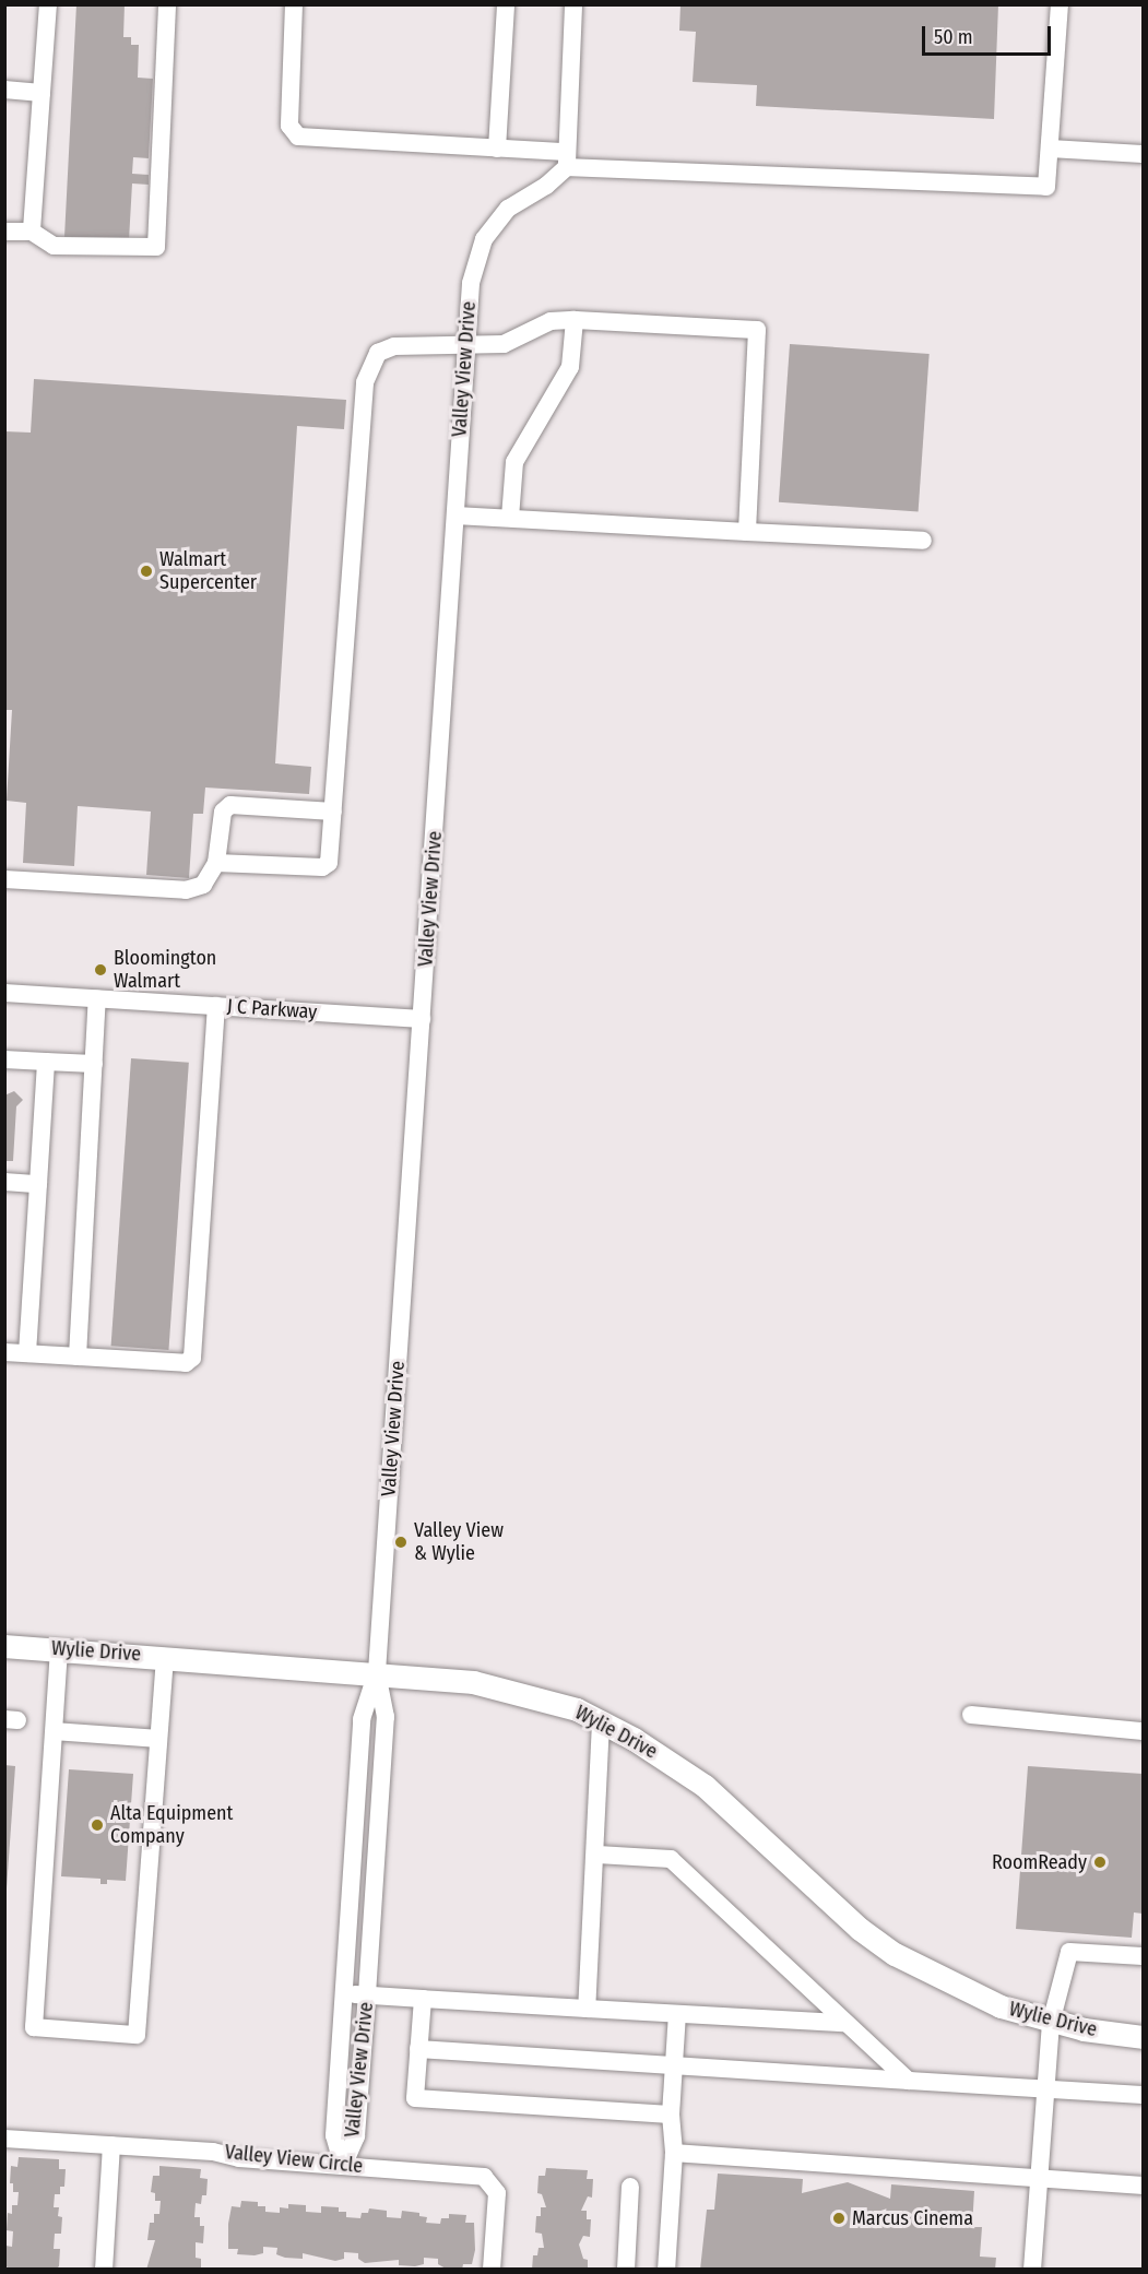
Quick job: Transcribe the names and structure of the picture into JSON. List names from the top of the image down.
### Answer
{
  "streets": {
    "main road": ["Wylie Drive"],
    "street": ["Valley View Drive", "J C Parkway", "Valley View Circle"]
  },
  "crossings": [
    ["Valley View Drive", "J C Parkway"],
    ["Valley View Drive", "Wylie Drive"],
    ["Valley View Drive", "Valley View Circle"]
  ],
  "places": [
    "Walmart Supercenter",
    "Bloomington Walmart",
    "Valley View & Wylie",
    "Alta Equipment Company",
    "RoomReady",
    "Marcus Cinema"
  ],
  "scale_bar": "50 m"
}
